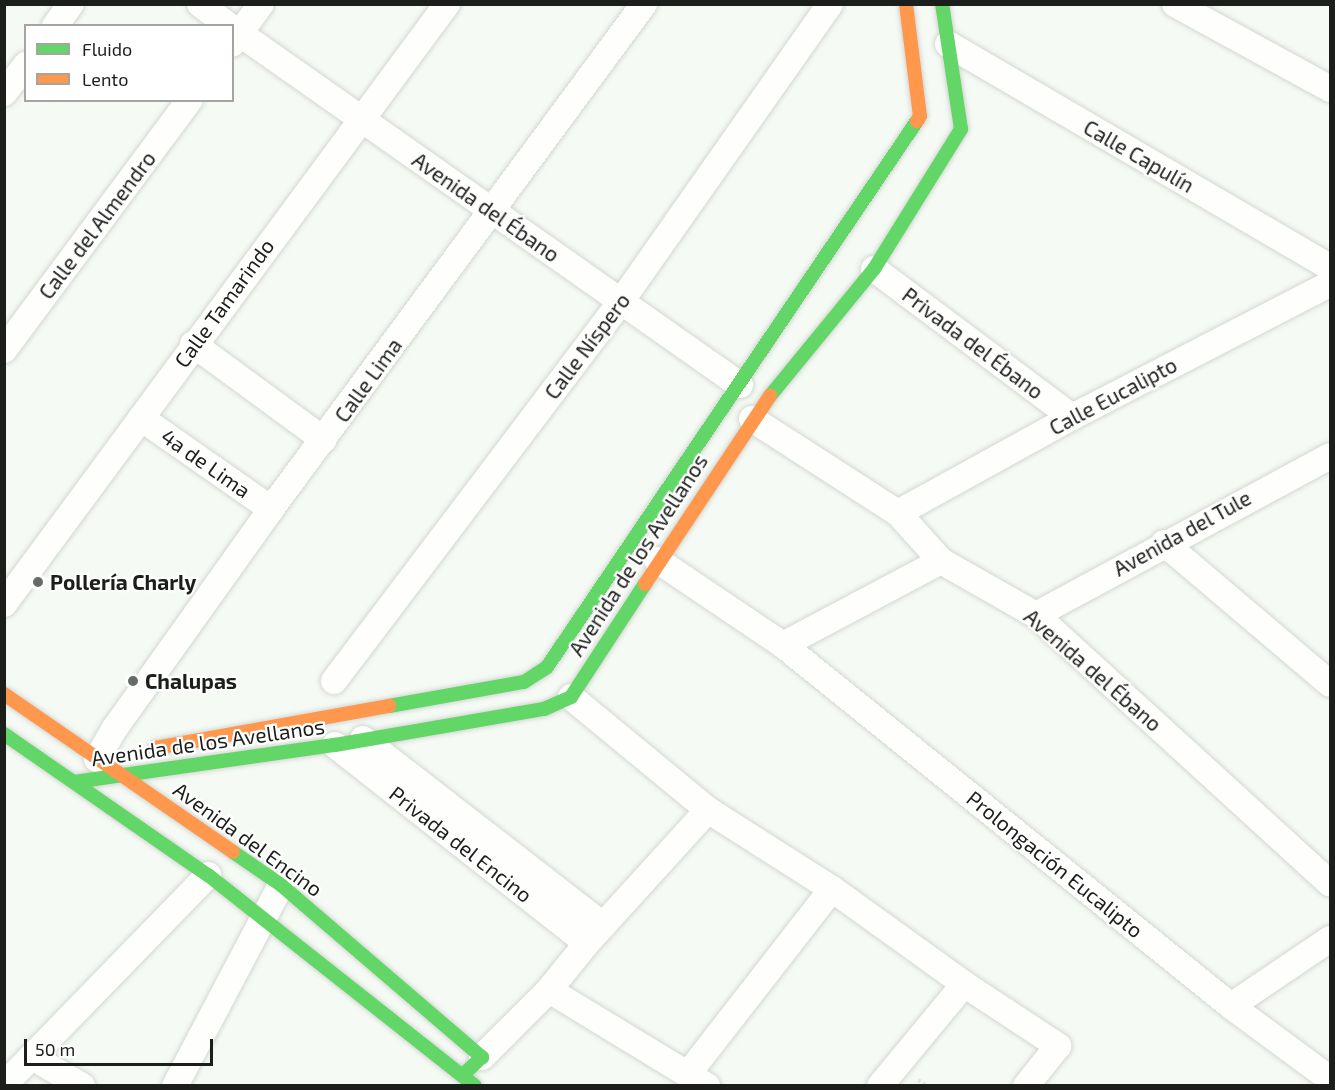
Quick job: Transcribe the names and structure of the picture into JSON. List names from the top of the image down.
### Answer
{
  "streets": {
    "street": [
      "Calle Capulín",
      "Avenida del Ébano",
      "Calle del Almendro",
      "Calle Tamarindo",
      "Privada del Ébano",
      "Calle Níspero",
      "Calle Lima",
      "Calle Eucalipto",
      "4a de Lima",
      "Avenida del Tule",
      "Avenida de los Avellanos",
      "Avenida del Encino",
      "Privada del Encino",
      "Prolongación Eucalipto"
    ]
  },
  "crossings": [
    ["Calle Capulín", "Avenida de los Avellanos"],
    ["Avenida del Ébano", "Calle Tamarindo"],
    ["Avenida del Ébano", "Calle Níspero"],
    ["Avenida del Ébano", "Calle Lima"],
    ["Avenida del Ébano", "Calle Eucalipto"],
    ["Avenida del Ébano", "Avenida del Tule"],
    ["Avenida del Ébano", "Avenida de los Avellanos"],
    ["Calle Tamarindo", "4a de Lima"],
    ["Privada del Ébano", "Calle Eucalipto"],
    ["Privada del Ébano", "Avenida de los Avellanos"],
    ["Calle Lima", "4a de Lima"],
    ["Calle Lima", "Avenida de los Avellanos"],
    ["Calle Lima", "Avenida del Encino"],
    ["Avenida de los Avellanos", "Avenida del Encino"],
    ["Avenida de los Avellanos", "Privada del Encino"]
  ],
  "places": ["Pollería Charly", "Chalupas"],
  "legend": ["Fluido", "Lento"],
  "scale_bar": "50 m"
}
